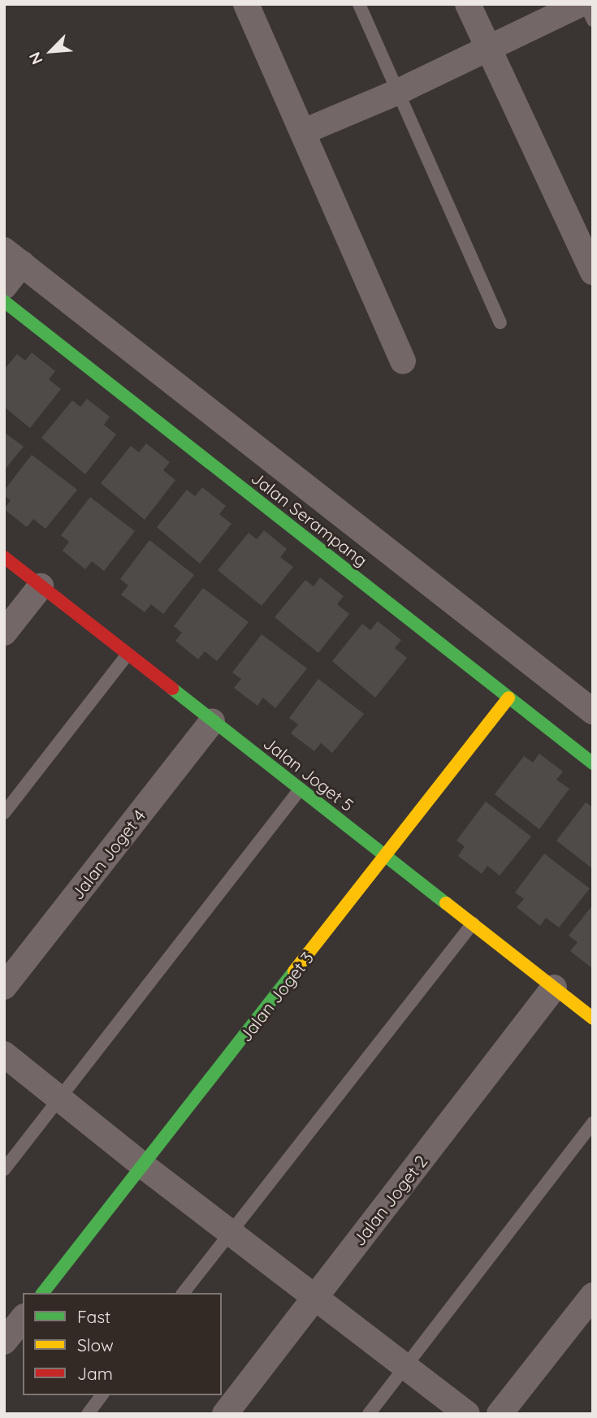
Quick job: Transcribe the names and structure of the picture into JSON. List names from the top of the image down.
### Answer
{
  "streets": {
    "street": [
      "Jalan Serampang",
      "Jalan Joget 5",
      "Jalan Joget 4",
      "Jalan Joget 3",
      "Jalan Joget 2"
    ]
  },
  "crossings": [
    ["Jalan Serampang", "Jalan Joget 3"],
    ["Jalan Joget 5", "Jalan Joget 4"],
    ["Jalan Joget 5", "Jalan Joget 3"],
    ["Jalan Joget 5", "Jalan Joget 2"]
  ],
  "legend": ["Fast", "Slow", "Jam"],
  "north": "bottom left"
}
